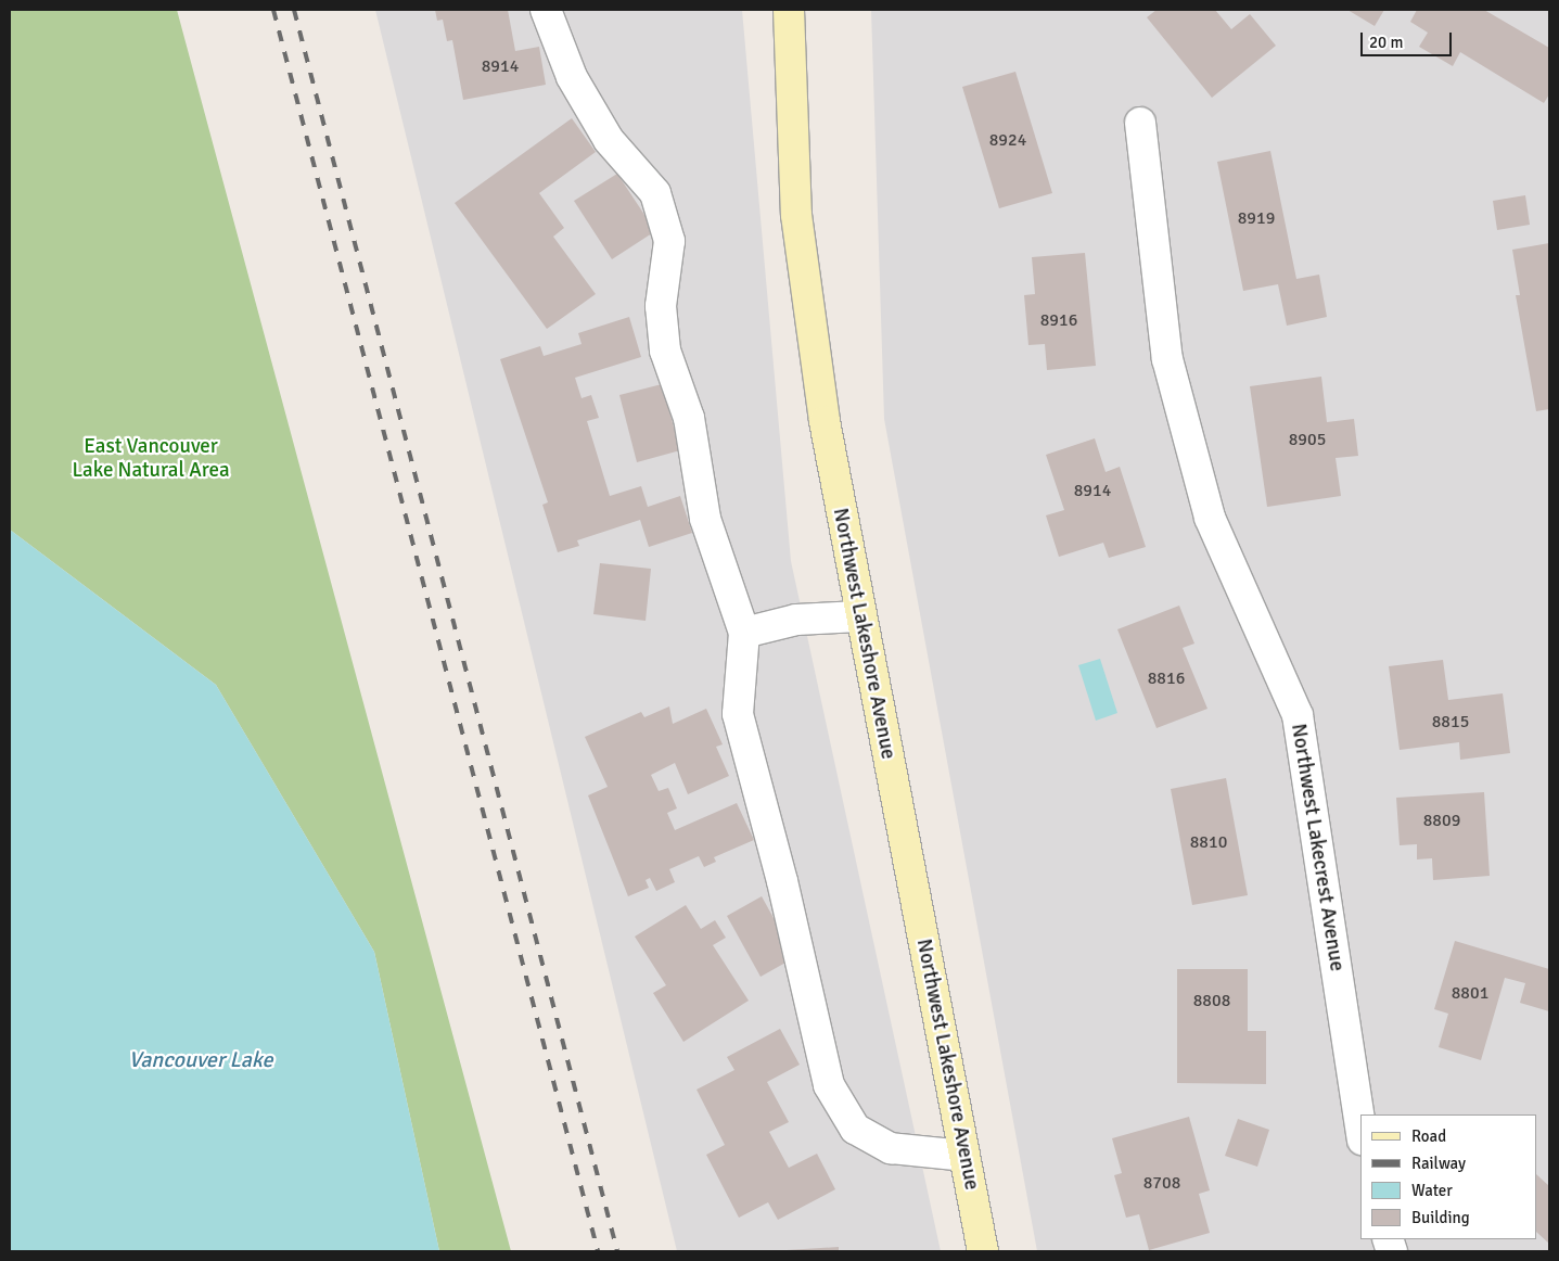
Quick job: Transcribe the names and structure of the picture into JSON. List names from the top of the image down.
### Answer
{
  "streets": {
    "main road": ["Northwest Lakeshore Avenue"],
    "street": ["Northwest Lakecrest Avenue"]
  },
  "water": ["Vancouver Lake"],
  "parks": ["East Vancouver Lake Natural Area"],
  "house_numbers": [
    "8914",
    "8924",
    "8919",
    "8916",
    "8905",
    "8914",
    "8816",
    "8815",
    "8809",
    "8810",
    "8801",
    "8808",
    "8708"
  ],
  "legend": [
    "Road",
    "Railway",
    "Water",
    "Building"
  ],
  "scale_bar": "20 m"
}
